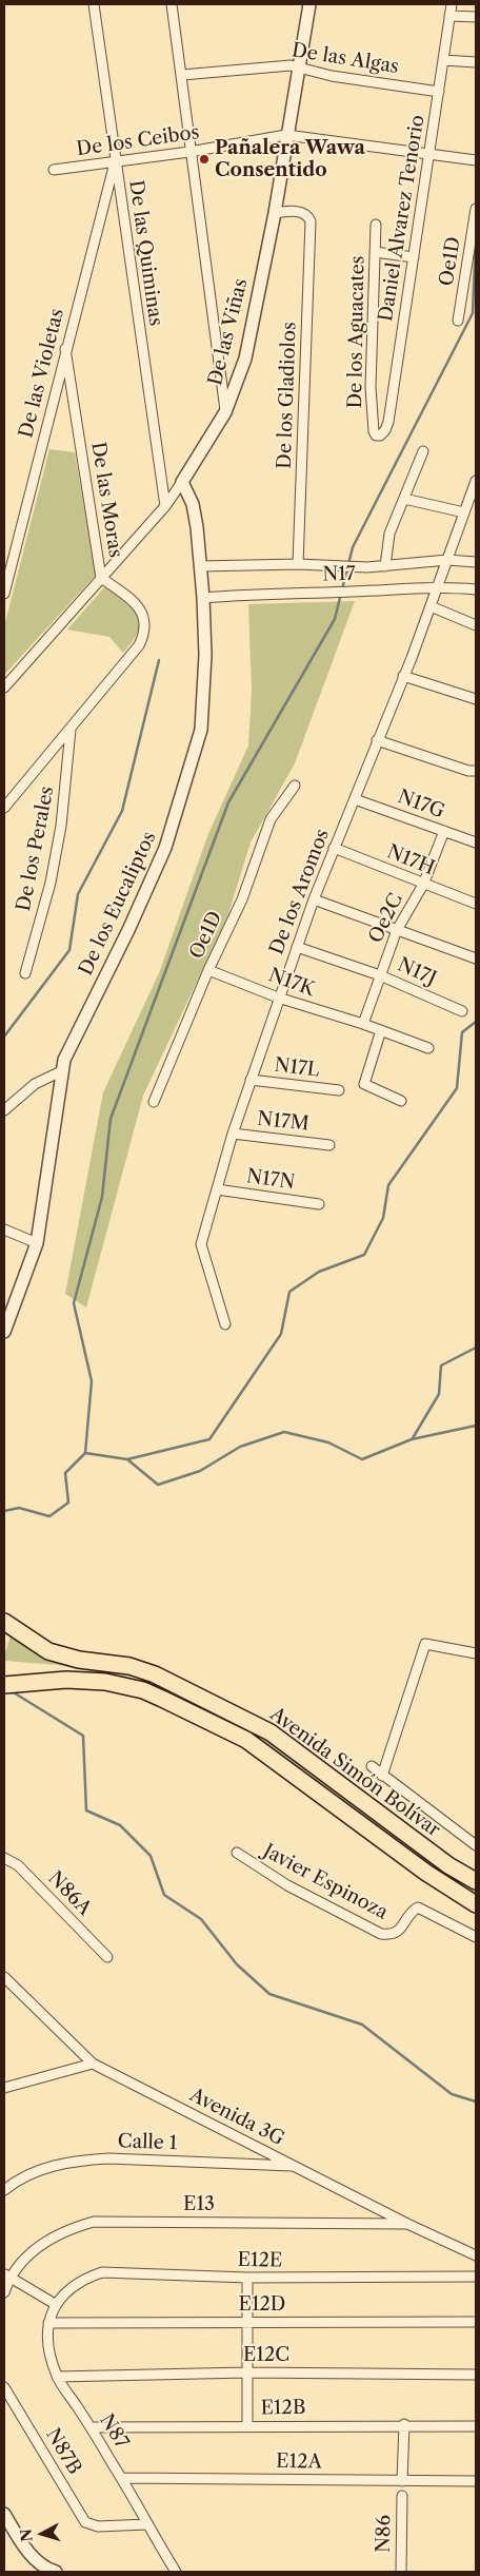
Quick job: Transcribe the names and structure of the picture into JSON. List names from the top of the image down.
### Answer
{
  "streets": {
    "highway": ["Avenida Simón Bolívar"],
    "street": [
      "De las Algas",
      "De los Ceibos",
      "Daniel Alvarez Tenorio",
      "De las Quiminas",
      "Oe1D",
      "De las Viñas",
      "De los Aguacates",
      "De las Violetas",
      "De los Gladiolos",
      "De las Moras",
      "N17",
      "N17G",
      "De los Perales",
      "N17H",
      "De los Aromos",
      "De los Eucaliptos",
      "Oe2C",
      "N17J",
      "N17K",
      "N17L",
      "N17M",
      "N17N",
      "Javier Espinoza",
      "N86A",
      "Avenida 3G",
      "Calle 1",
      "E13",
      "E12E",
      "E12D",
      "E12C",
      "E12B",
      "N87",
      "N87B",
      "E12A",
      "N86"
    ]
  },
  "crossings": [
    ["De las Algas", "Daniel Alvarez Tenorio"],
    ["De las Algas", "De las Viñas"],
    ["De los Ceibos", "Daniel Alvarez Tenorio"],
    ["De los Ceibos", "De las Quiminas"],
    ["De los Ceibos", "De las Viñas"],
    ["De los Ceibos", "De las Violetas"],
    ["Daniel Alvarez Tenorio", "De los Aguacates"],
    ["De las Quiminas", "De las Viñas"],
    ["De las Quiminas", "De las Violetas"],
    ["Oe1D", "N17K"],
    ["De las Viñas", "De los Gladiolos"],
    ["De las Viñas", "De las Moras"],
    ["De las Viñas", "De los Eucaliptos"],
    ["De las Violetas", "De las Moras"],
    ["De las Moras", "De los Perales"],
    ["N17", "De los Aromos"],
    ["N17", "De los Eucaliptos"],
    ["N17G", "De los Aromos"],
    ["N17G", "Oe2C"],
    ["N17H", "De los Aromos"],
    ["N17H", "Oe2C"],
    ["De los Aromos", "N17J"],
    ["De los Aromos", "N17K"],
    ["De los Aromos", "N17L"],
    ["De los Aromos", "N17M"],
    ["De los Aromos", "N17N"],
    ["Oe2C", "N17J"],
    ["Oe2C", "N17K"],
    ["Avenida 3G", "Calle 1"],
    ["Avenida 3G", "E13"],
    ["E12E", "N87"],
    ["E12D", "N87"],
    ["E12C", "N87"],
    ["E12B", "N87"],
    ["N87", "N87B"],
    ["N87", "E12A"]
  ],
  "places": ["Pañalera Wawa Consentido"],
  "north": "left"
}
